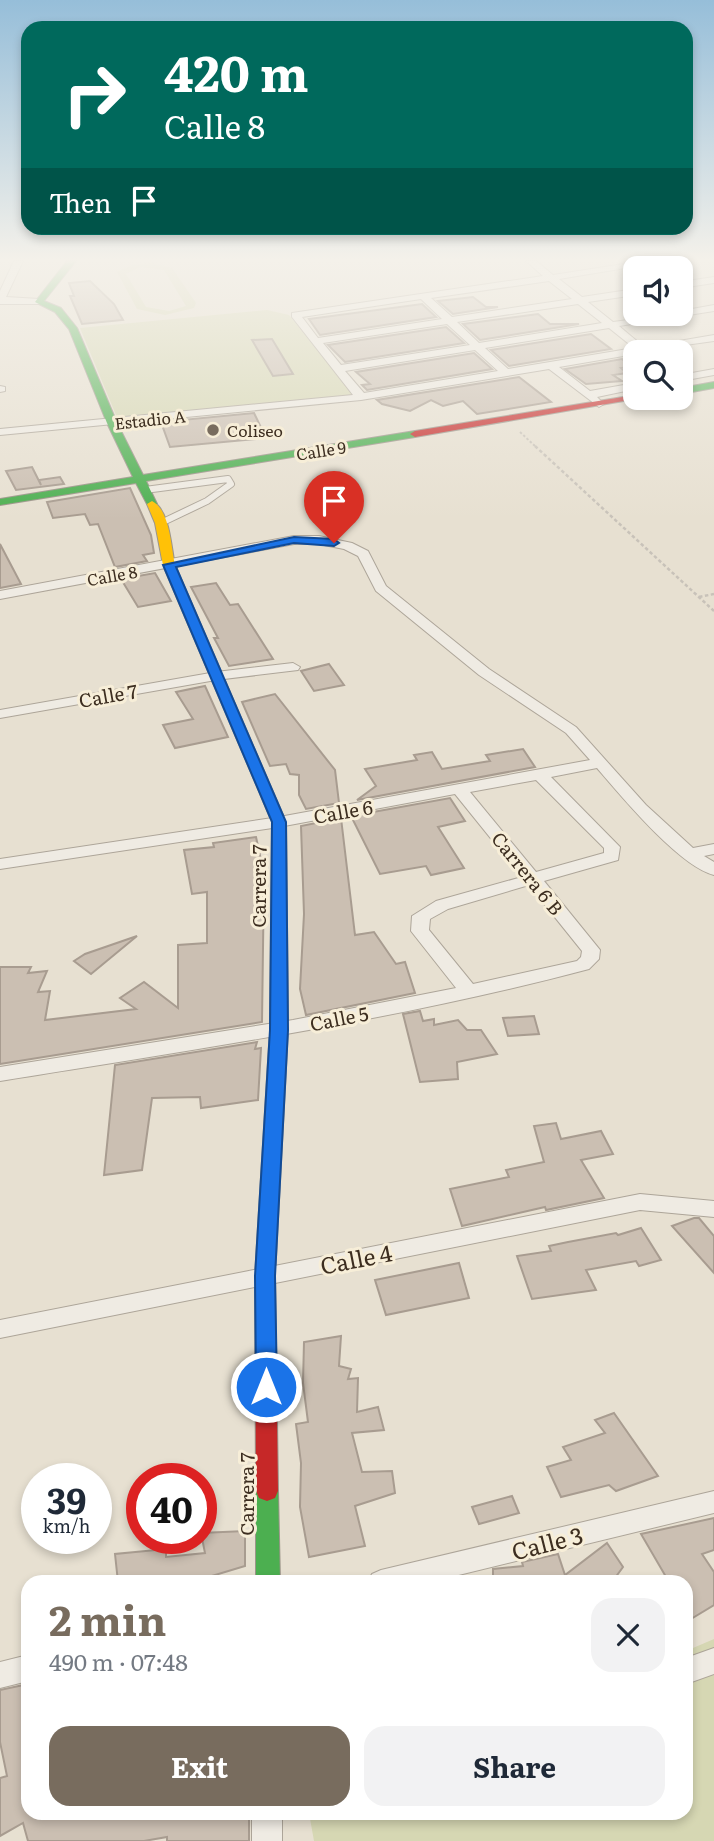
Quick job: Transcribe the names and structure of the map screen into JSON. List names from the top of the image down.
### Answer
{
  "streets": {
    "street": [
      "Estadio A",
      "Calle 9",
      "Calle 8",
      "Calle 7",
      "Calle 6",
      "Carrera 6 B",
      "Carrera 7",
      "Calle 5",
      "Calle 4",
      "Calle 3"
    ]
  },
  "crossings": [
    ["Estadio A", "Carrera 7"],
    ["Calle 9", "Carrera 7"],
    ["Calle 8", "Calle 6"],
    ["Calle 8", "Carrera 7"],
    ["Calle 7", "Carrera 7"],
    ["Calle 6", "Carrera 6 B"],
    ["Calle 6", "Carrera 7"],
    ["Carrera 6 B", "Calle 5"],
    ["Carrera 7", "Calle 5"],
    ["Carrera 7", "Calle 4"]
  ],
  "places": ["Coliseo"],
  "page": {
    "turn": ["420 m", "Calle 8"],
    "then": "Then",
    "speed": "39 km/h",
    "limit": "40",
    "heading": ["2 min", "490 m · 07:48"],
    "buttons": ["Exit", "Share"]
  }
}
